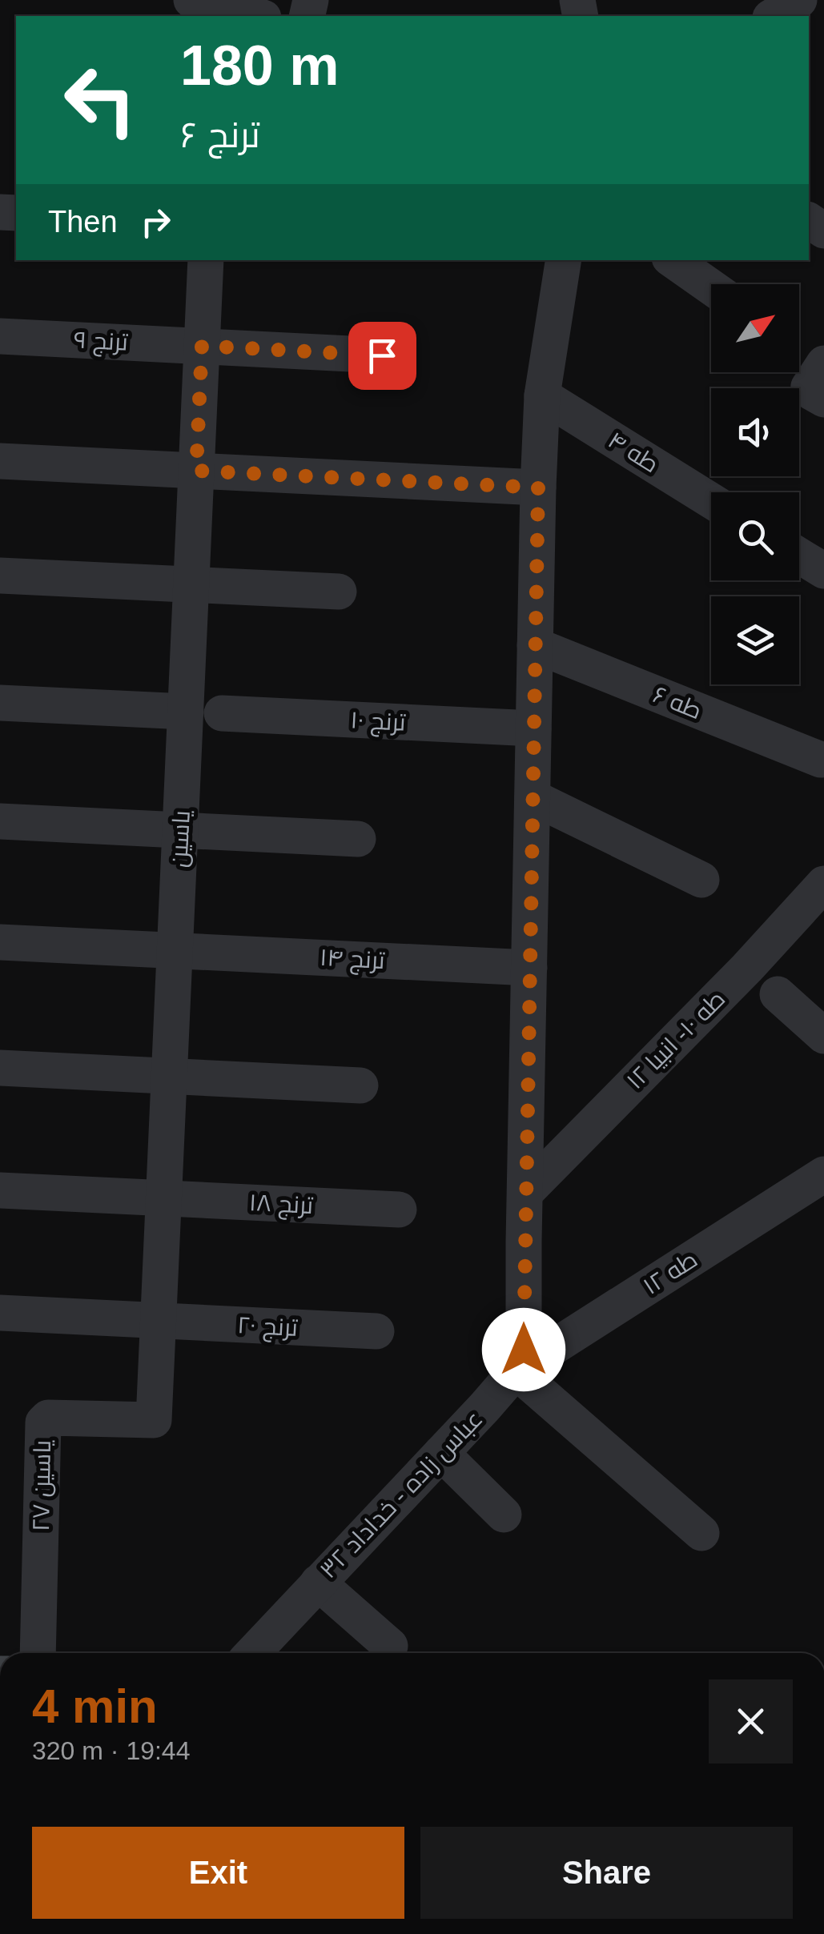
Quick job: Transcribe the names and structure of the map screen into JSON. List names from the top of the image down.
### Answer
{
  "streets": {
    "street": [
      "ترنج ۹",
      "طه ۴",
      "طه ۶",
      "ترنج ۱۰",
      "یاسین",
      "ترنج ۱۴",
      "طه ۱۰- انبیا ۱۲",
      "ترنج ۱۸",
      "طه ۱۲",
      "ترنج ۲۰",
      "یاسین ۲۷",
      "عباس زاده - خداداد ۳۲"
    ]
  },
  "crossings": [
    ["ترنج ۹", "یاسین"],
    ["یاسین", "ترنج ۱۴"],
    ["یاسین", "ترنج ۱۸"],
    ["یاسین", "ترنج ۲۰"],
    ["یاسین", "یاسین ۲۷"],
    ["طه ۱۲", "عباس زاده - خداداد ۳۲"]
  ],
  "north": "top right",
  "page": {
    "turn": ["180 m", "ترنج ۶"],
    "then": "Then",
    "heading": ["4 min", "320 m · 19:44"],
    "buttons": ["Exit", "Share"]
  }
}
